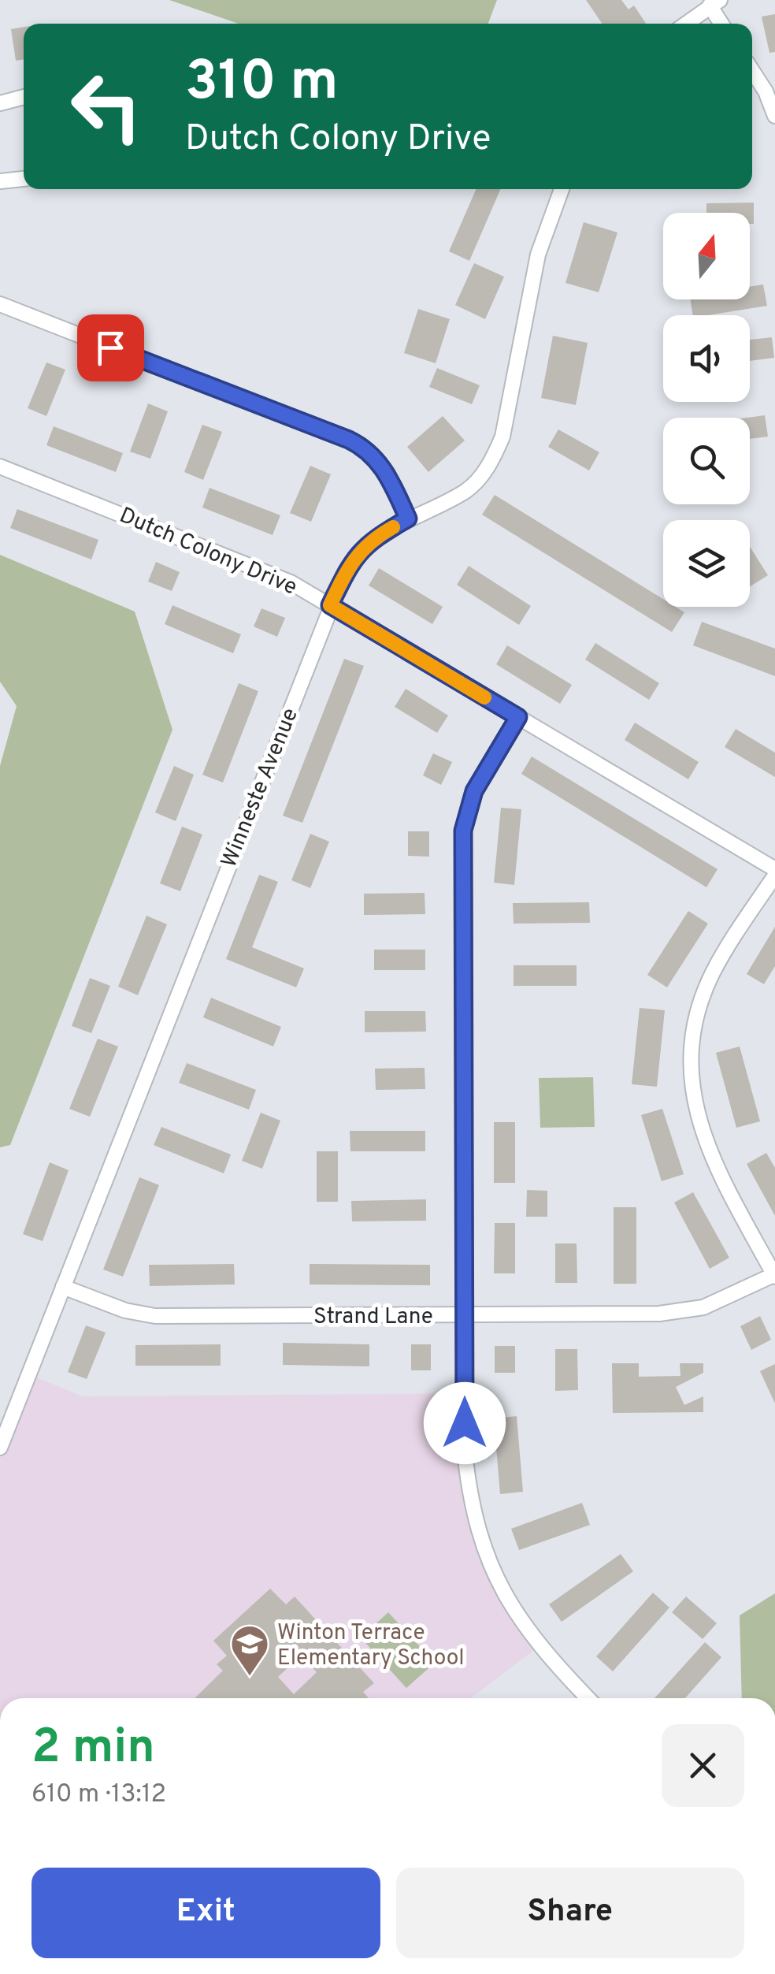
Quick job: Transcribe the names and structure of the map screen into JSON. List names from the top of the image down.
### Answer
{
  "streets": {
    "street": ["Dutch Colony Drive", "Winneste Avenue", "Strand Lane"]
  },
  "crossings": [
    ["Dutch Colony Drive", "Winneste Avenue"],
    ["Winneste Avenue", "Strand Lane"]
  ],
  "places": {
    "school or university": ["Winton Terrace Elementary School"]
  },
  "north": "top",
  "page": {
    "turn": ["310 m", "Dutch Colony Drive"],
    "heading": ["2 min", "610 m · 13:12"],
    "buttons": ["Exit", "Share"]
  }
}
